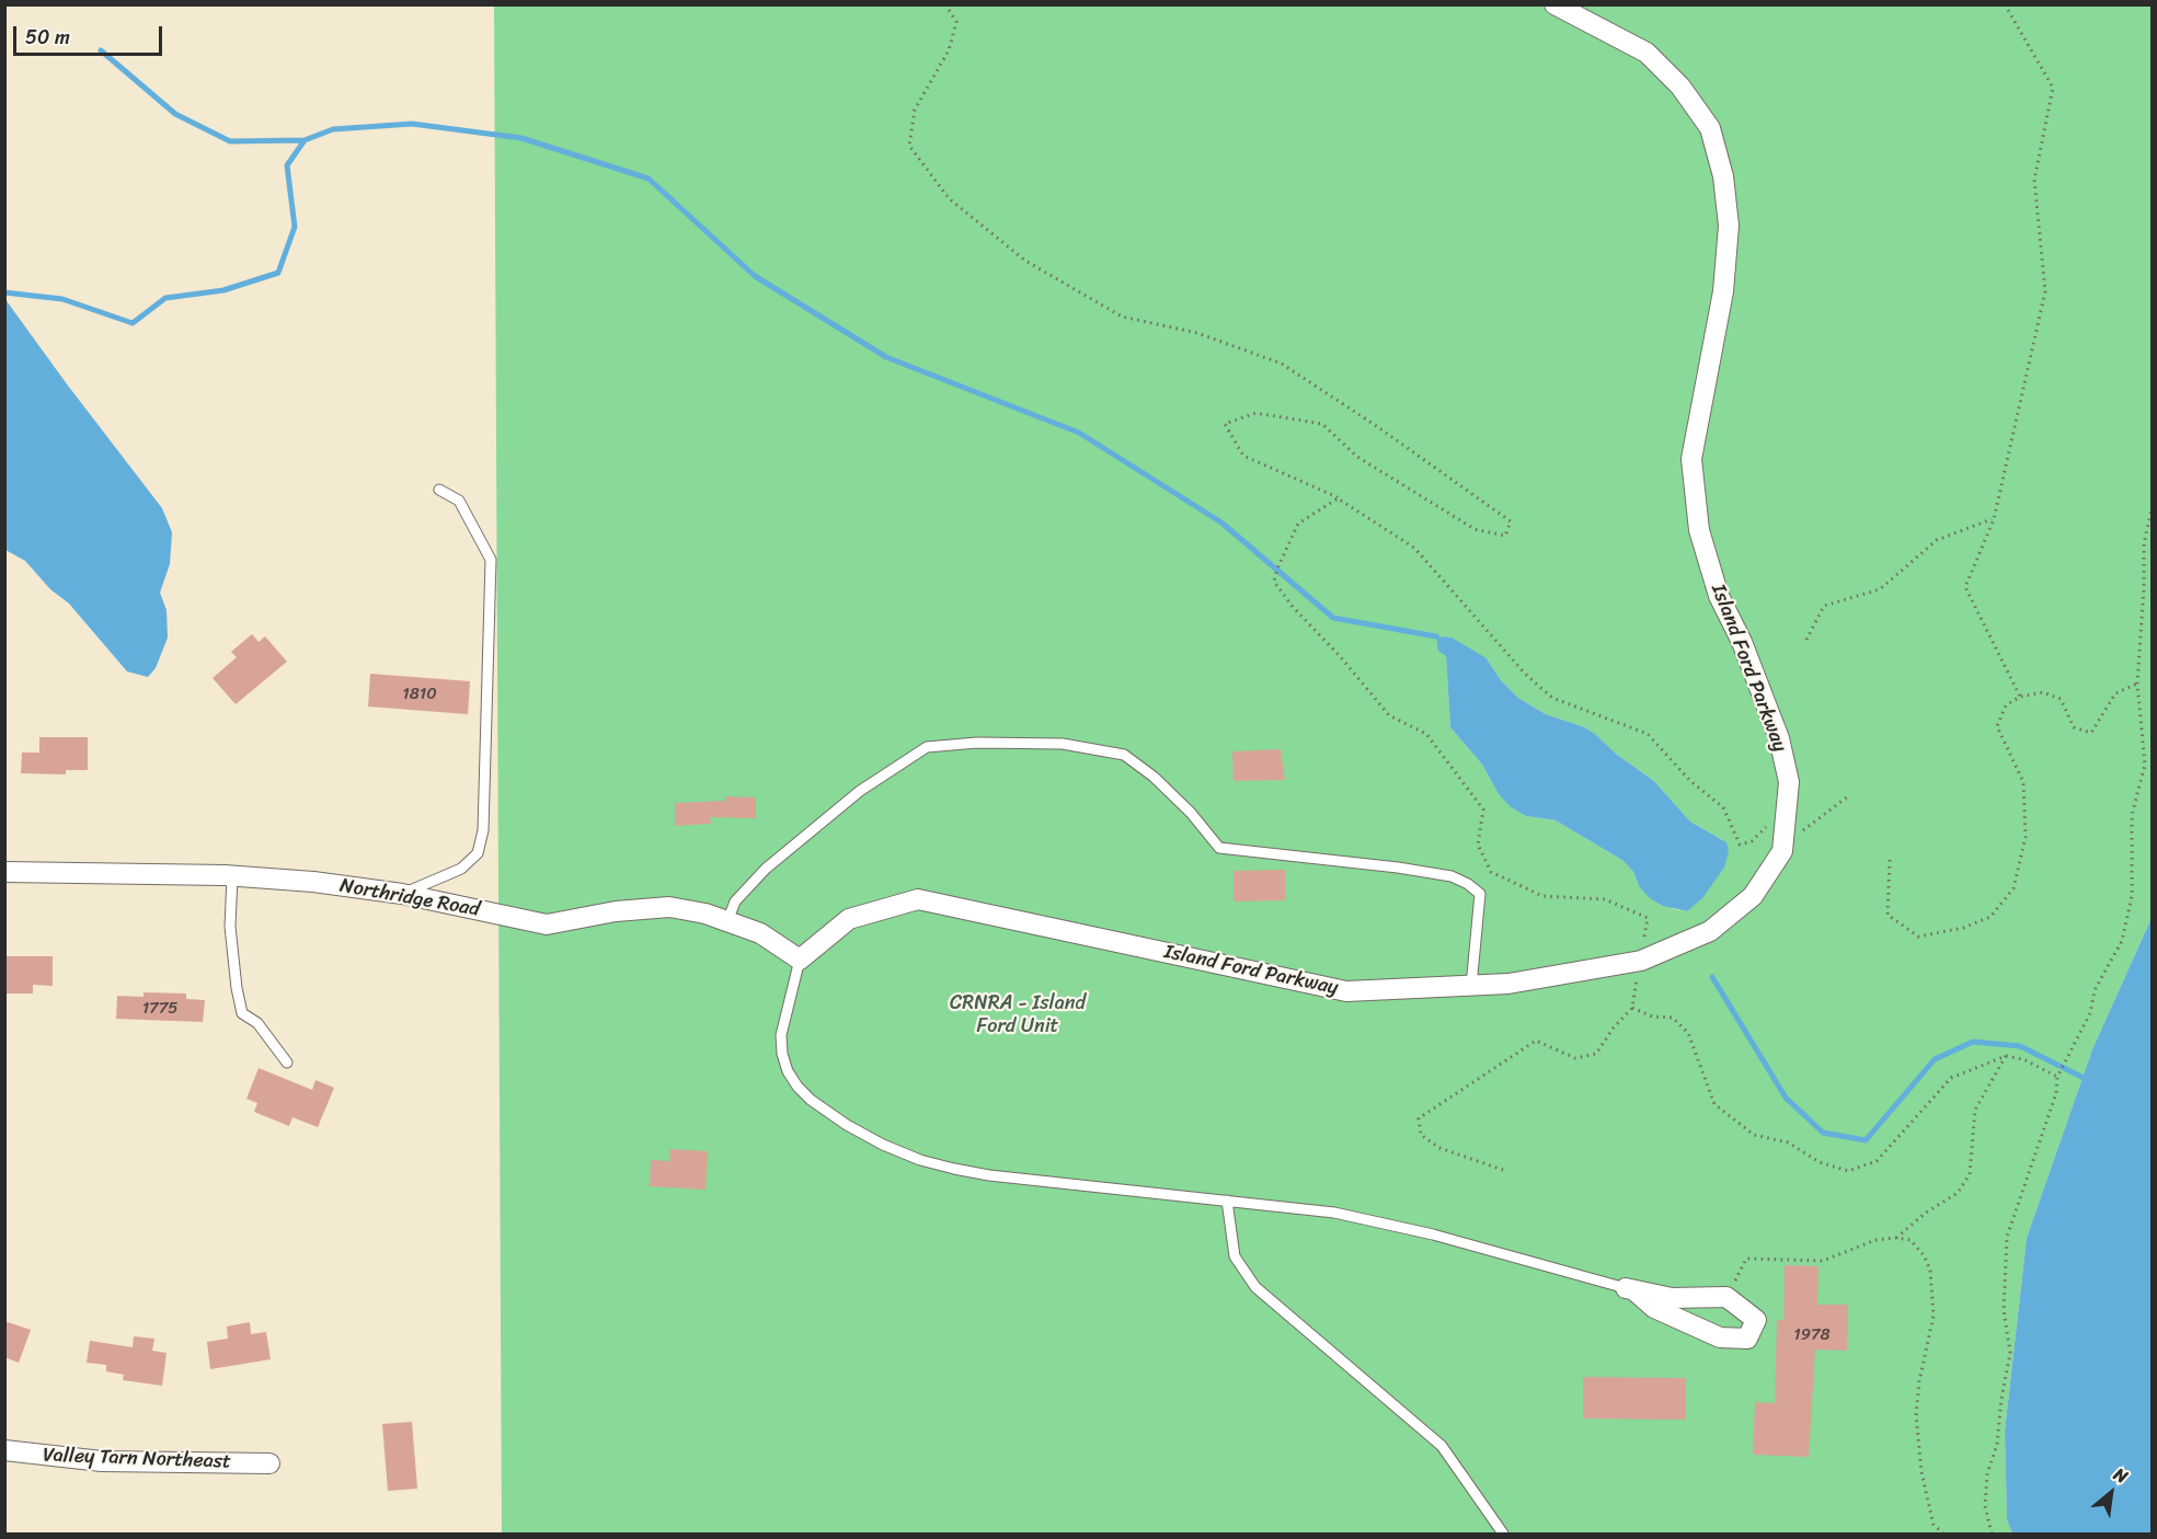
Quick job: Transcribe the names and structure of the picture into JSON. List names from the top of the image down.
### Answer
{
  "streets": {
    "street": ["Island Ford Parkway", "Northridge Road", "Valley Tarn Northeast"]
  },
  "crossings": [
    ["Island Ford Parkway", "Northridge Road"]
  ],
  "parks": ["CRNRA - Island Ford Unit"],
  "house_numbers": ["1810", "1775", "1978"],
  "scale_bar": "50 m",
  "north": "top right"
}
